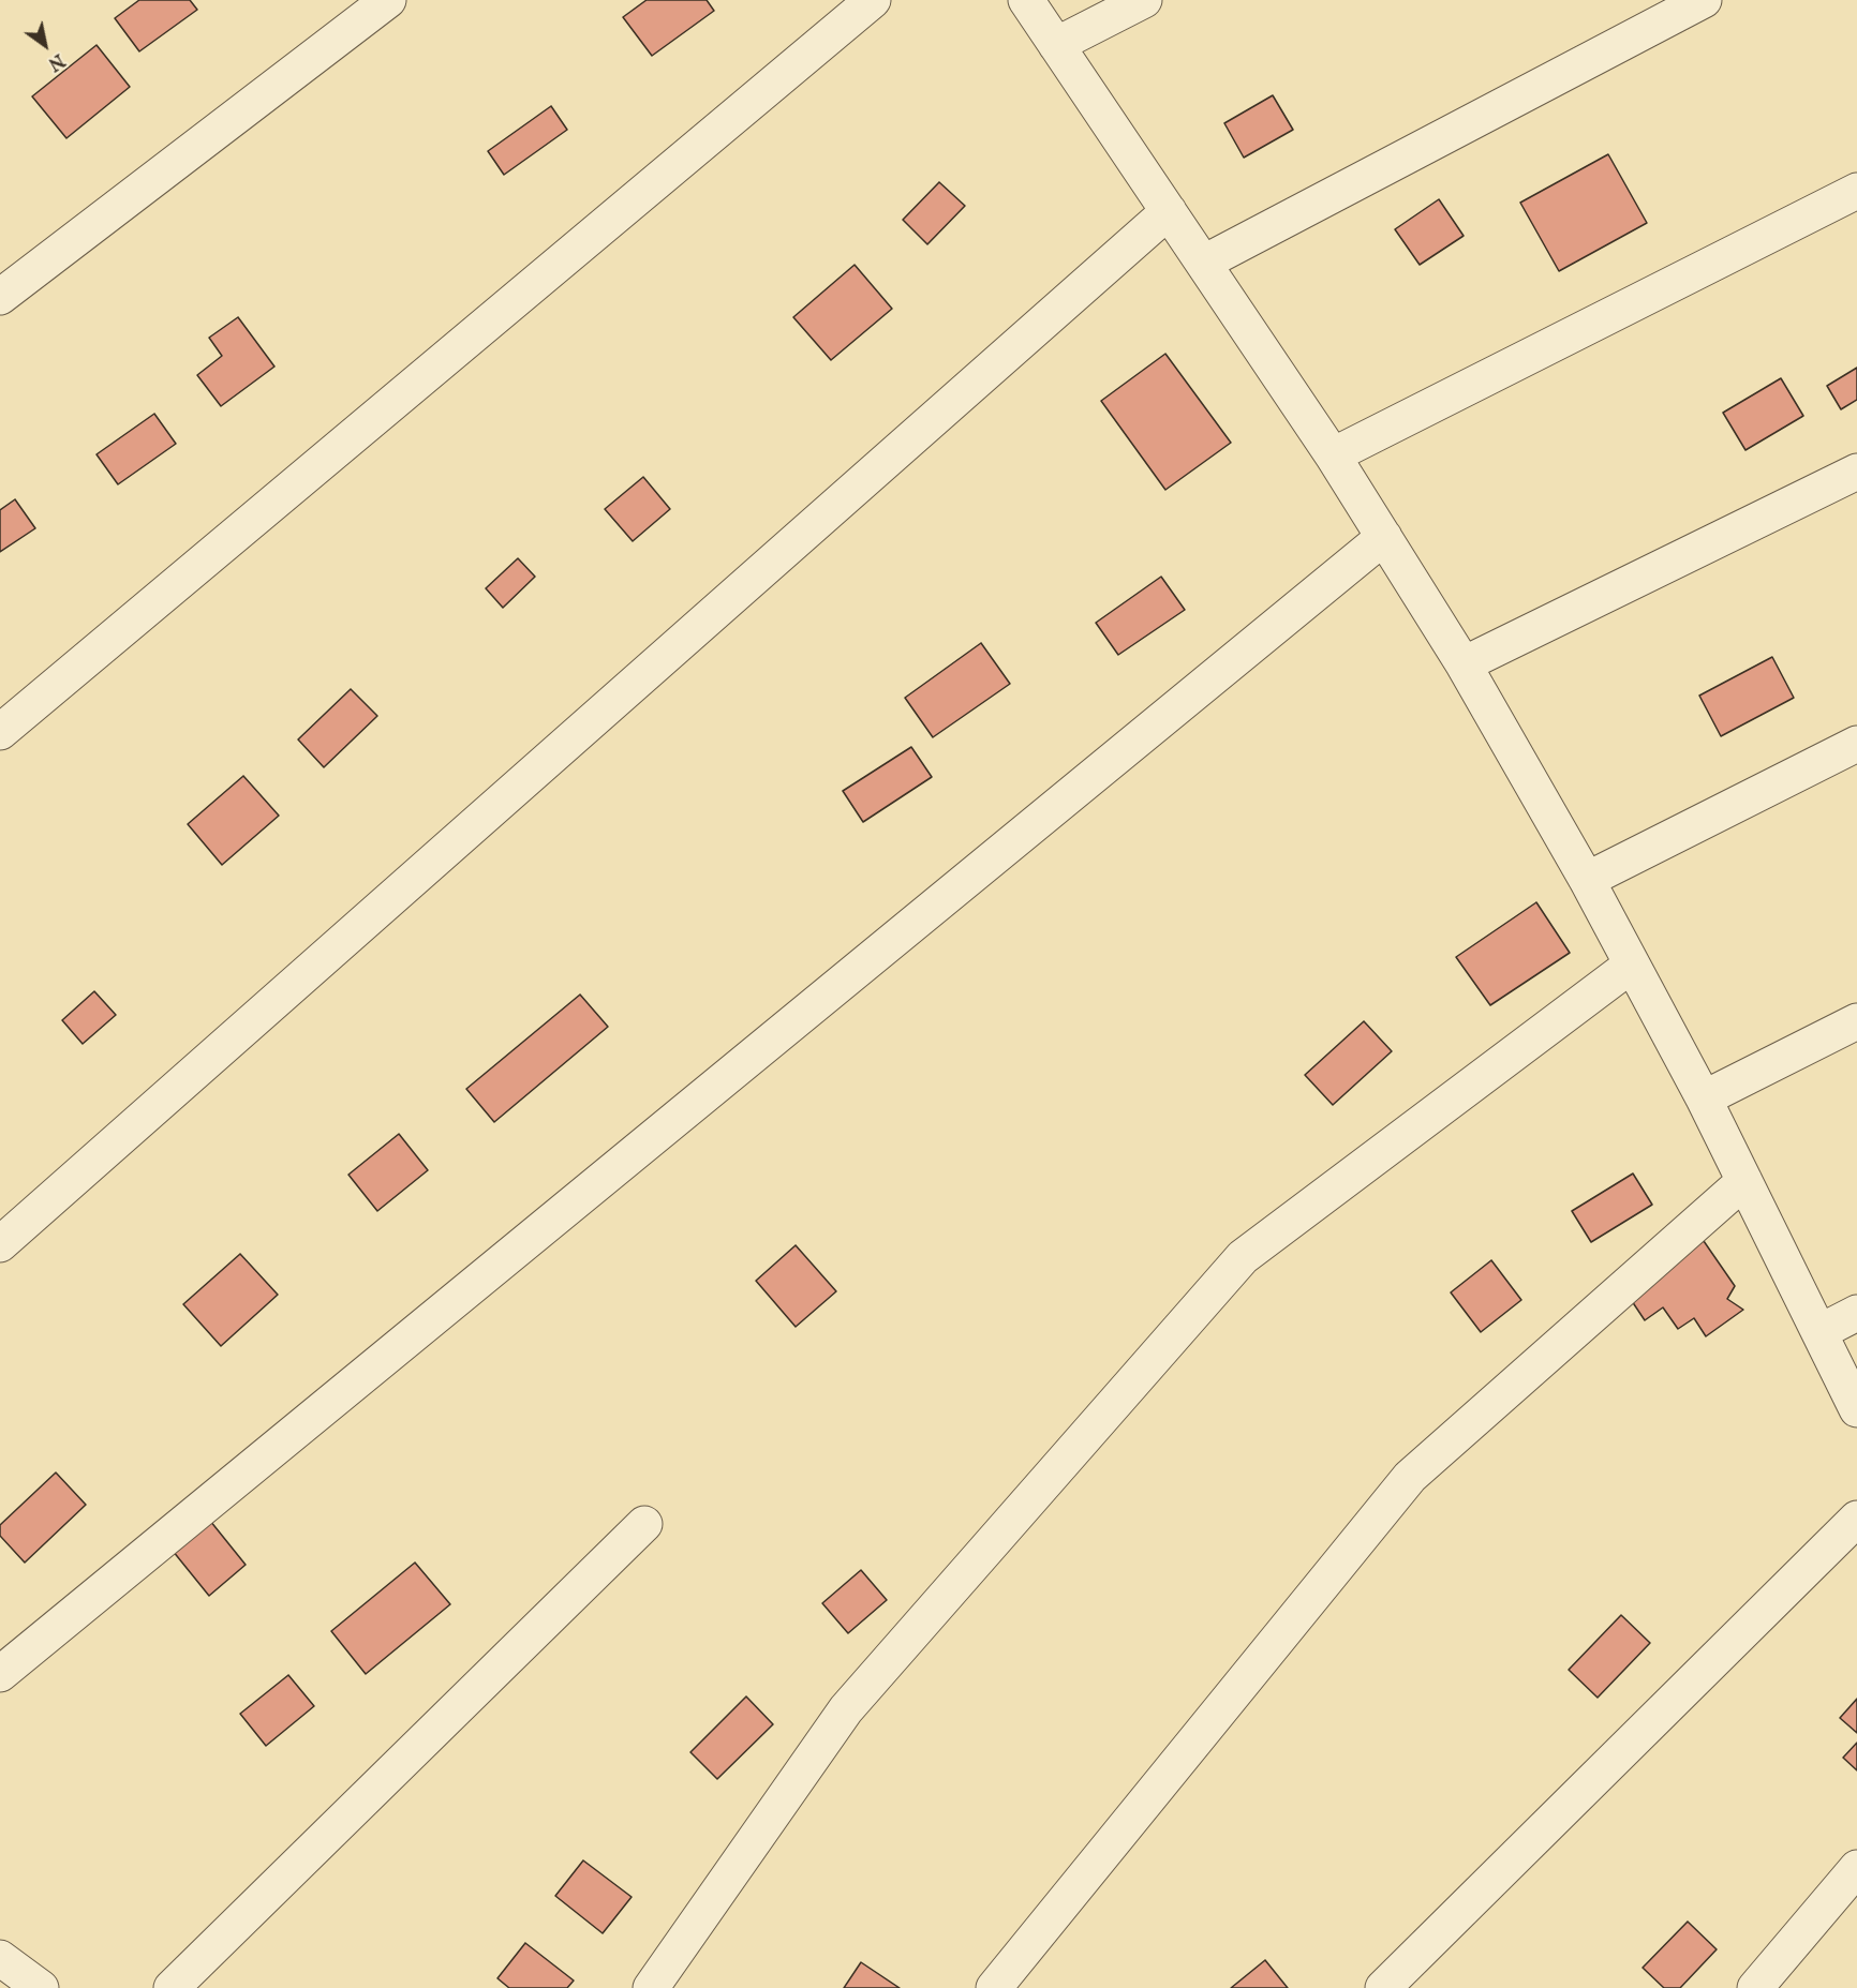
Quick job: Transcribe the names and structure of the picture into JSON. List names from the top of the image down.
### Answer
{
  "north": "bottom right"
}
